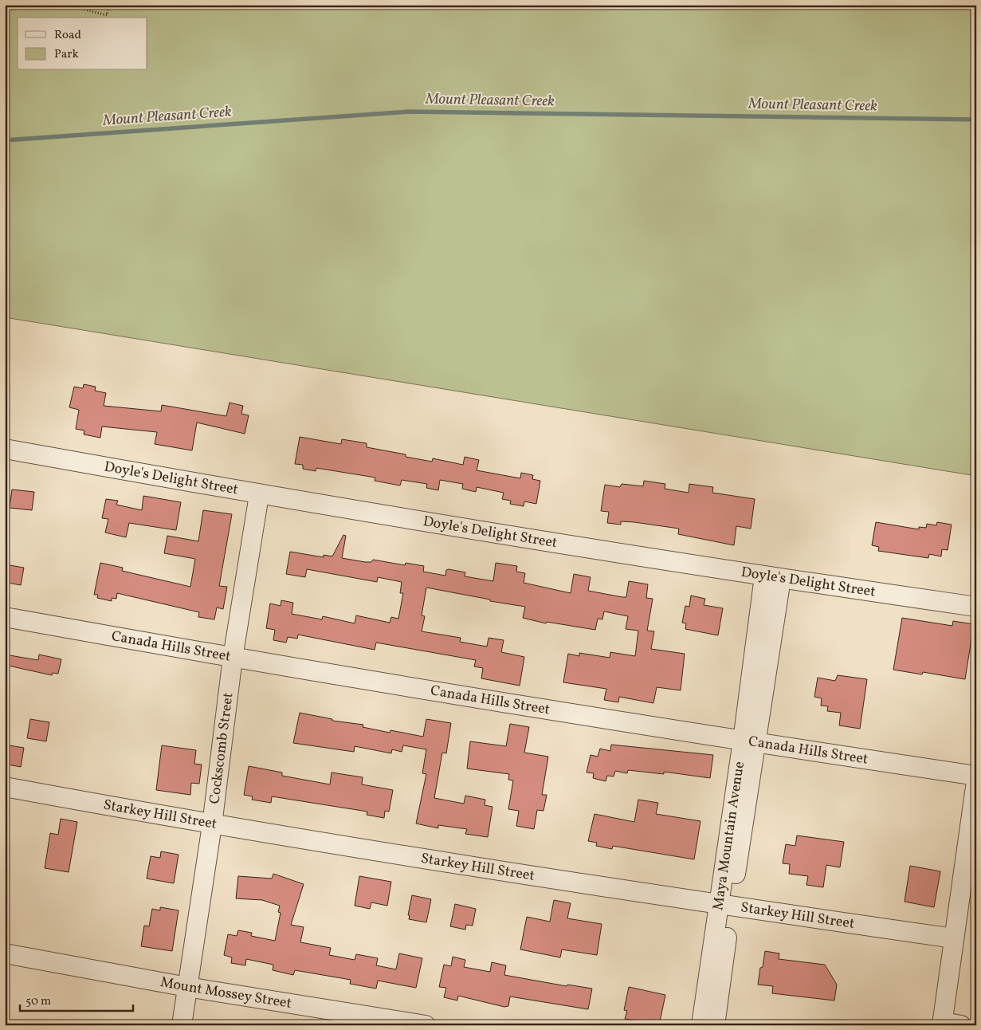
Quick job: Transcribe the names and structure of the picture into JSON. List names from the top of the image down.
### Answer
{
  "streets": {
    "street": [
      "Doyle's Delight Street",
      "Canada Hills Street",
      "Cockscomb Street",
      "Starkey Hill Street",
      "Maya Mountain Avenue",
      "Mount Mossey Street"
    ]
  },
  "crossings": [
    ["Doyle's Delight Street", "Cockscomb Street"],
    ["Doyle's Delight Street", "Maya Mountain Avenue"],
    ["Canada Hills Street", "Cockscomb Street"],
    ["Canada Hills Street", "Maya Mountain Avenue"],
    ["Cockscomb Street", "Starkey Hill Street"],
    ["Cockscomb Street", "Mount Mossey Street"],
    ["Starkey Hill Street", "Maya Mountain Avenue"]
  ],
  "water": ["Mount Pleasant Creek"],
  "legend": ["Road", "Park"],
  "scale_bar": "50 m"
}
